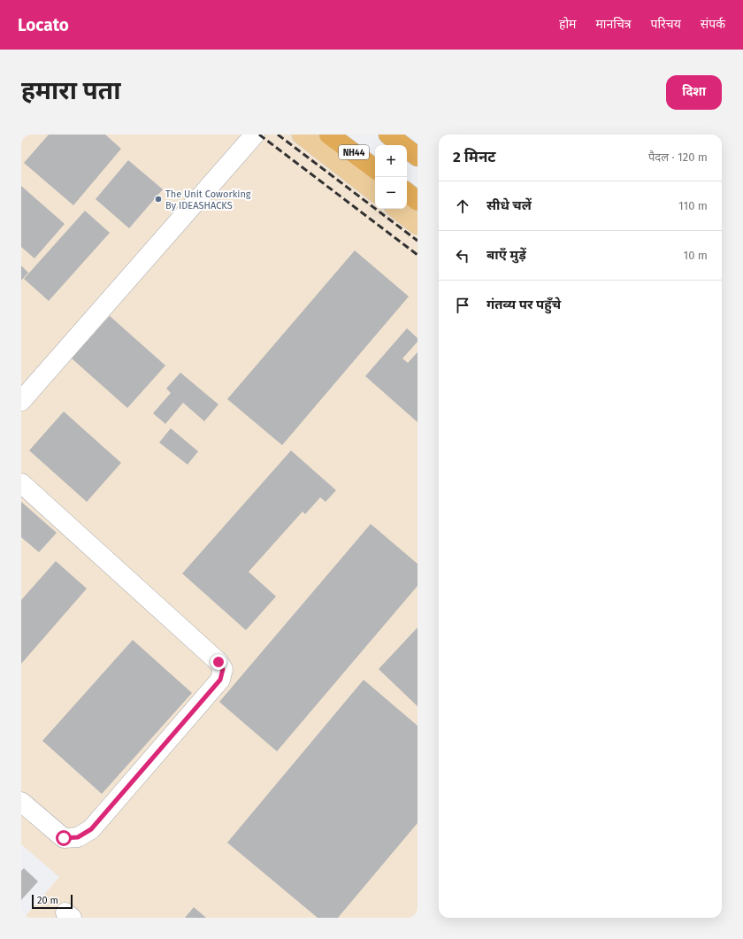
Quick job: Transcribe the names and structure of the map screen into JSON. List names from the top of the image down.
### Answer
{
  "streets": {
    "highway": ["NH44"]
  },
  "places": ["The Unit Coworking By IDEASHACKS"],
  "scale_bar": "20 m",
  "page": {
    "header": "Locato",
    "nav": [
      "होम",
      "मानचित्र",
      "परिचय",
      "संपर्क"
    ],
    "buttons": "दिशा",
    "title": "हमारा पता",
    "heading": ["2 मिनट", "पैदल · 120 m"],
    "map_buttons": ["+", "−"],
    "list": [
      ["सीधे चलें", "110 m"],
      ["बाएँ मुड़ें", "10 m"],
      "गंतव्य पर पहुँचे"
    ],
    "scale": "20 m"
  }
}
